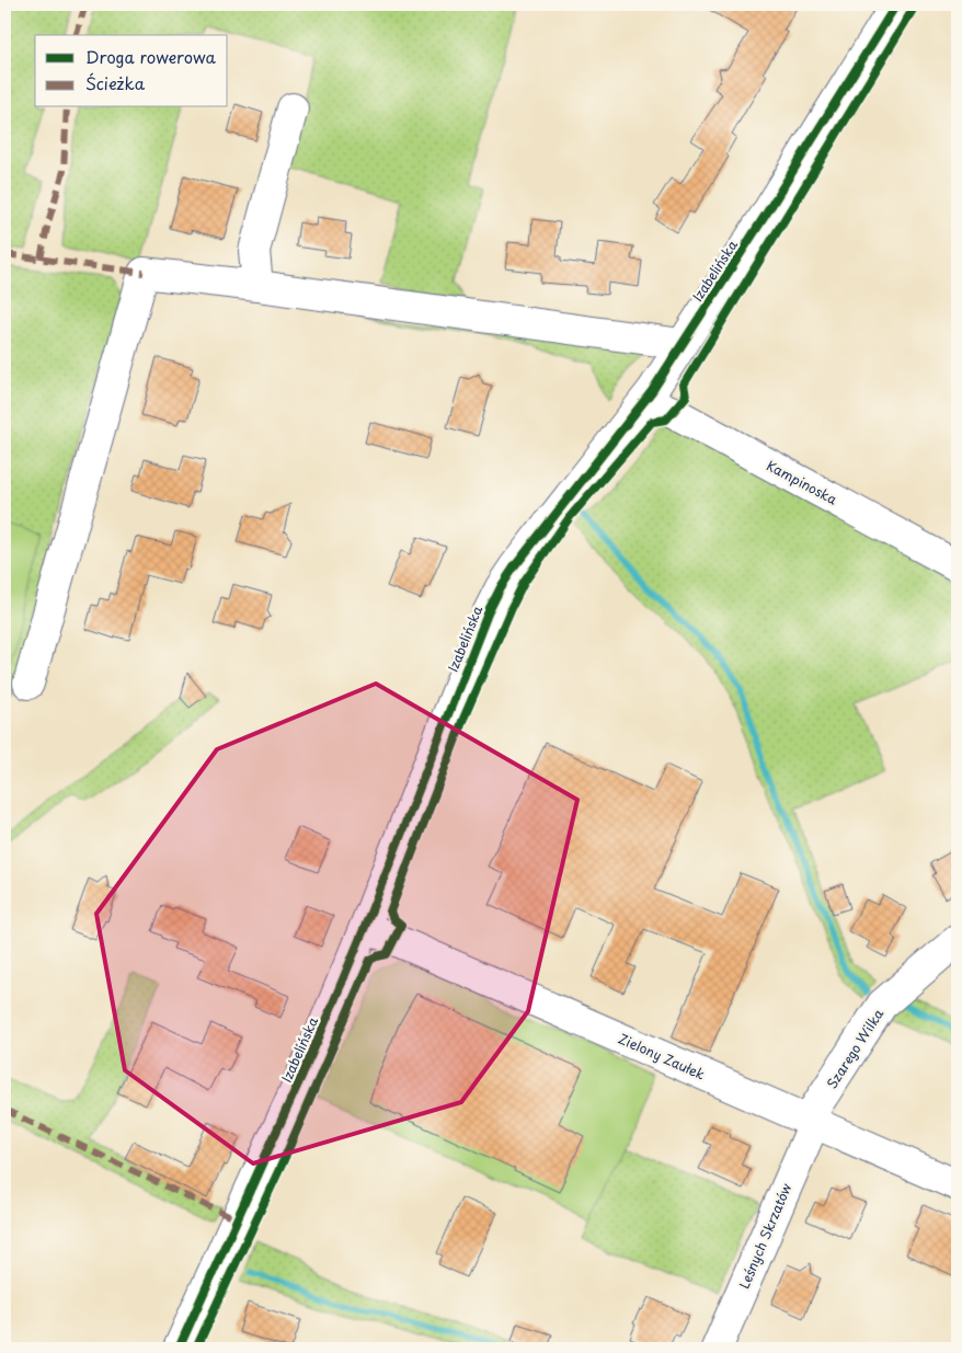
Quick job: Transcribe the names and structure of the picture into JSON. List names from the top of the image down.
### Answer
{
  "streets": {
    "street": [
      "Izabelińska",
      "Kampinoska",
      "Szarego Wilka",
      "Zielony Zaułek",
      "Leśnych Skrzatów"
    ]
  },
  "crossings": [
    ["Izabelińska", "Kampinoska"],
    ["Izabelińska", "Zielony Zaułek"],
    ["Szarego Wilka", "Zielony Zaułek"],
    ["Szarego Wilka", "Leśnych Skrzatów"],
    ["Zielony Zaułek", "Leśnych Skrzatów"]
  ],
  "legend": ["Droga rowerowa", "Ścieżka"]
}
